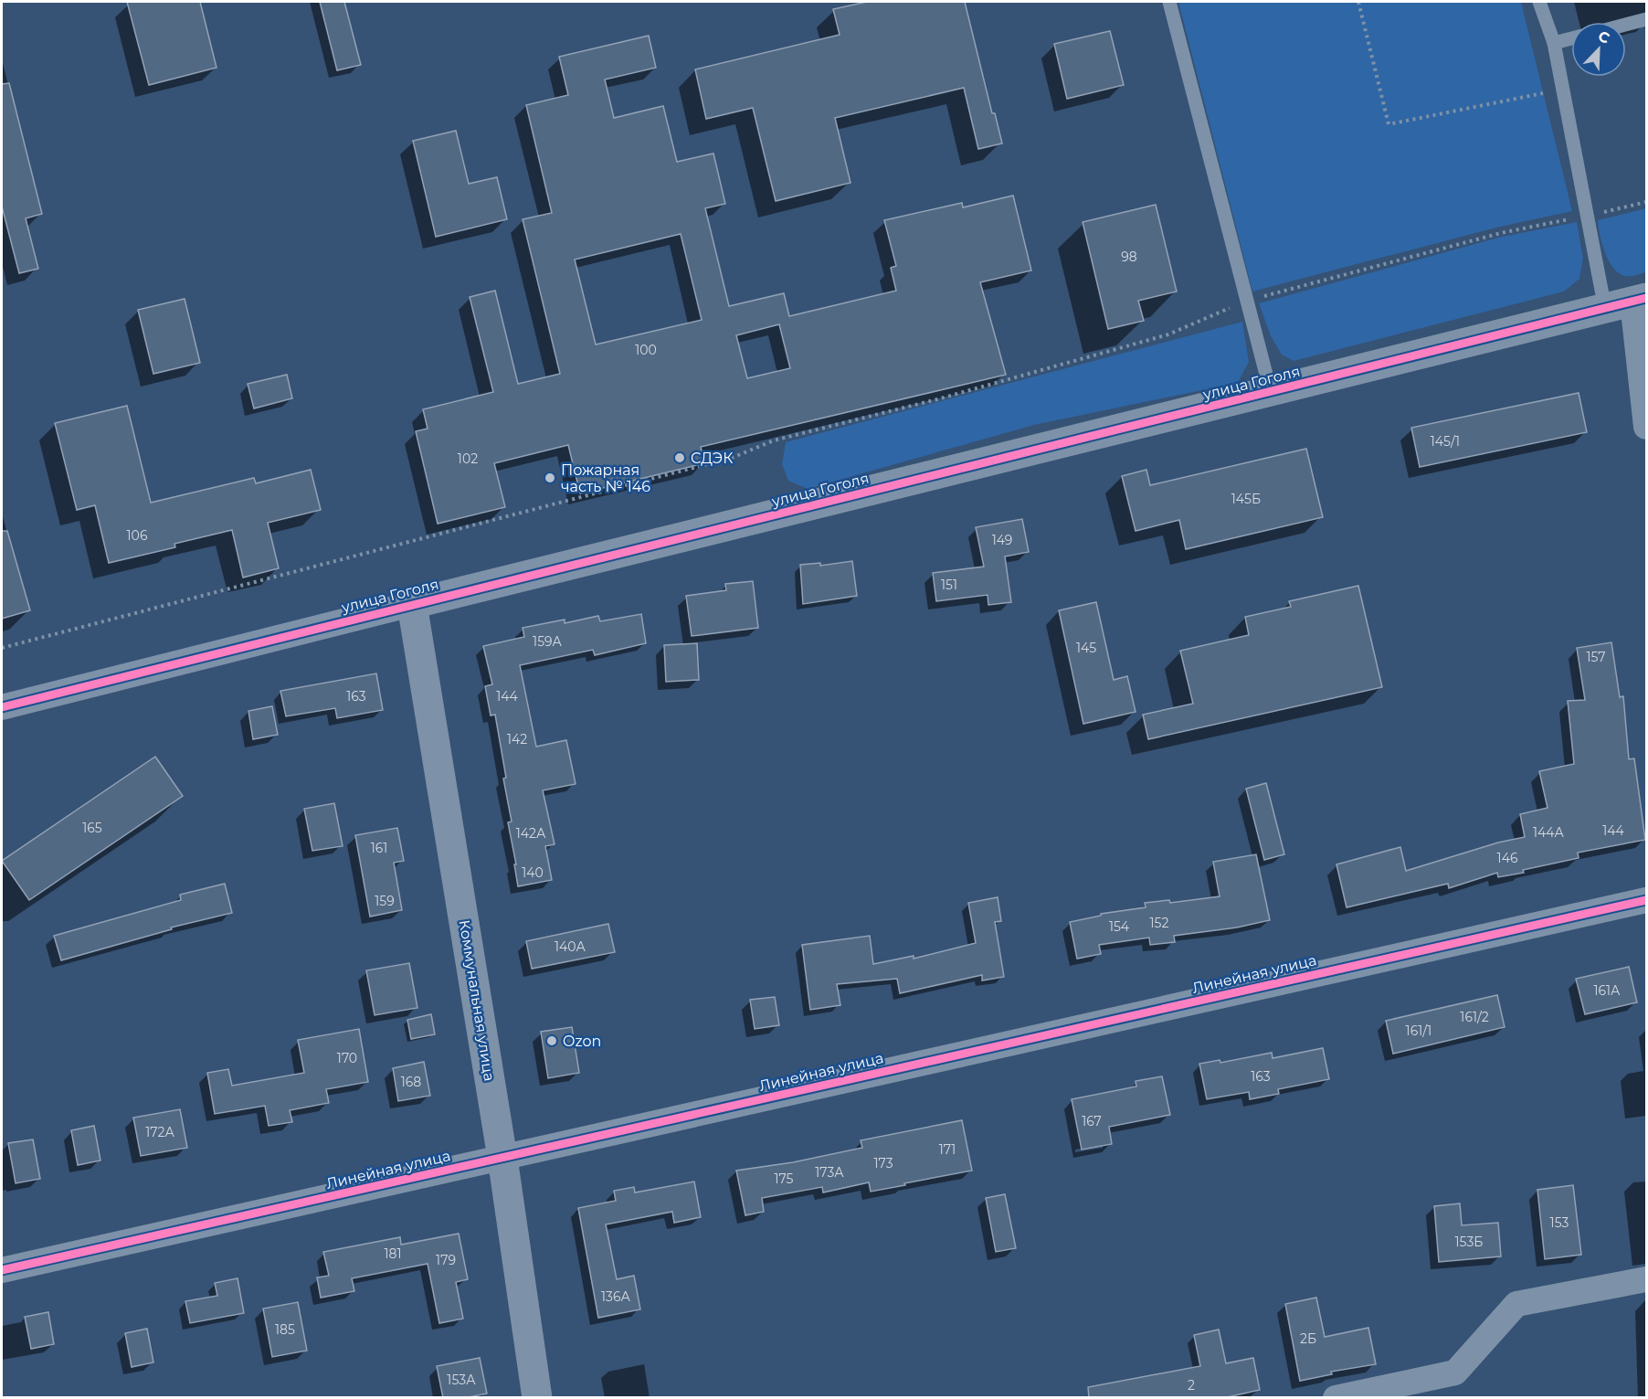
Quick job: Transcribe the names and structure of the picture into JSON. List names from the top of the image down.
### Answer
{
  "streets": {
    "street": ["улица Гоголя", "Линейная улица", "Коммунальная улица"]
  },
  "crossings": [
    ["улица Гоголя", "Коммунальная улица"],
    ["Линейная улица", "Коммунальная улица"]
  ],
  "places": ["СДЭК", "Пожарная часть № 146", "Ozon"],
  "house_numbers": [
    "98",
    "100",
    "145/1",
    "102",
    "145Б",
    "106",
    "149",
    "151",
    "159А",
    "145",
    "157",
    "163",
    "144",
    "142",
    "165",
    "144",
    "144А",
    "142А",
    "161",
    "146",
    "140",
    "159",
    "152",
    "154",
    "140А",
    "161А",
    "161/2",
    "161/1",
    "170",
    "163",
    "168",
    "167",
    "172А",
    "171",
    "173",
    "173А",
    "175",
    "153",
    "153Б",
    "181",
    "179",
    "136А",
    "185",
    "2Б",
    "153А",
    "2"
  ],
  "north": "top right"
}
